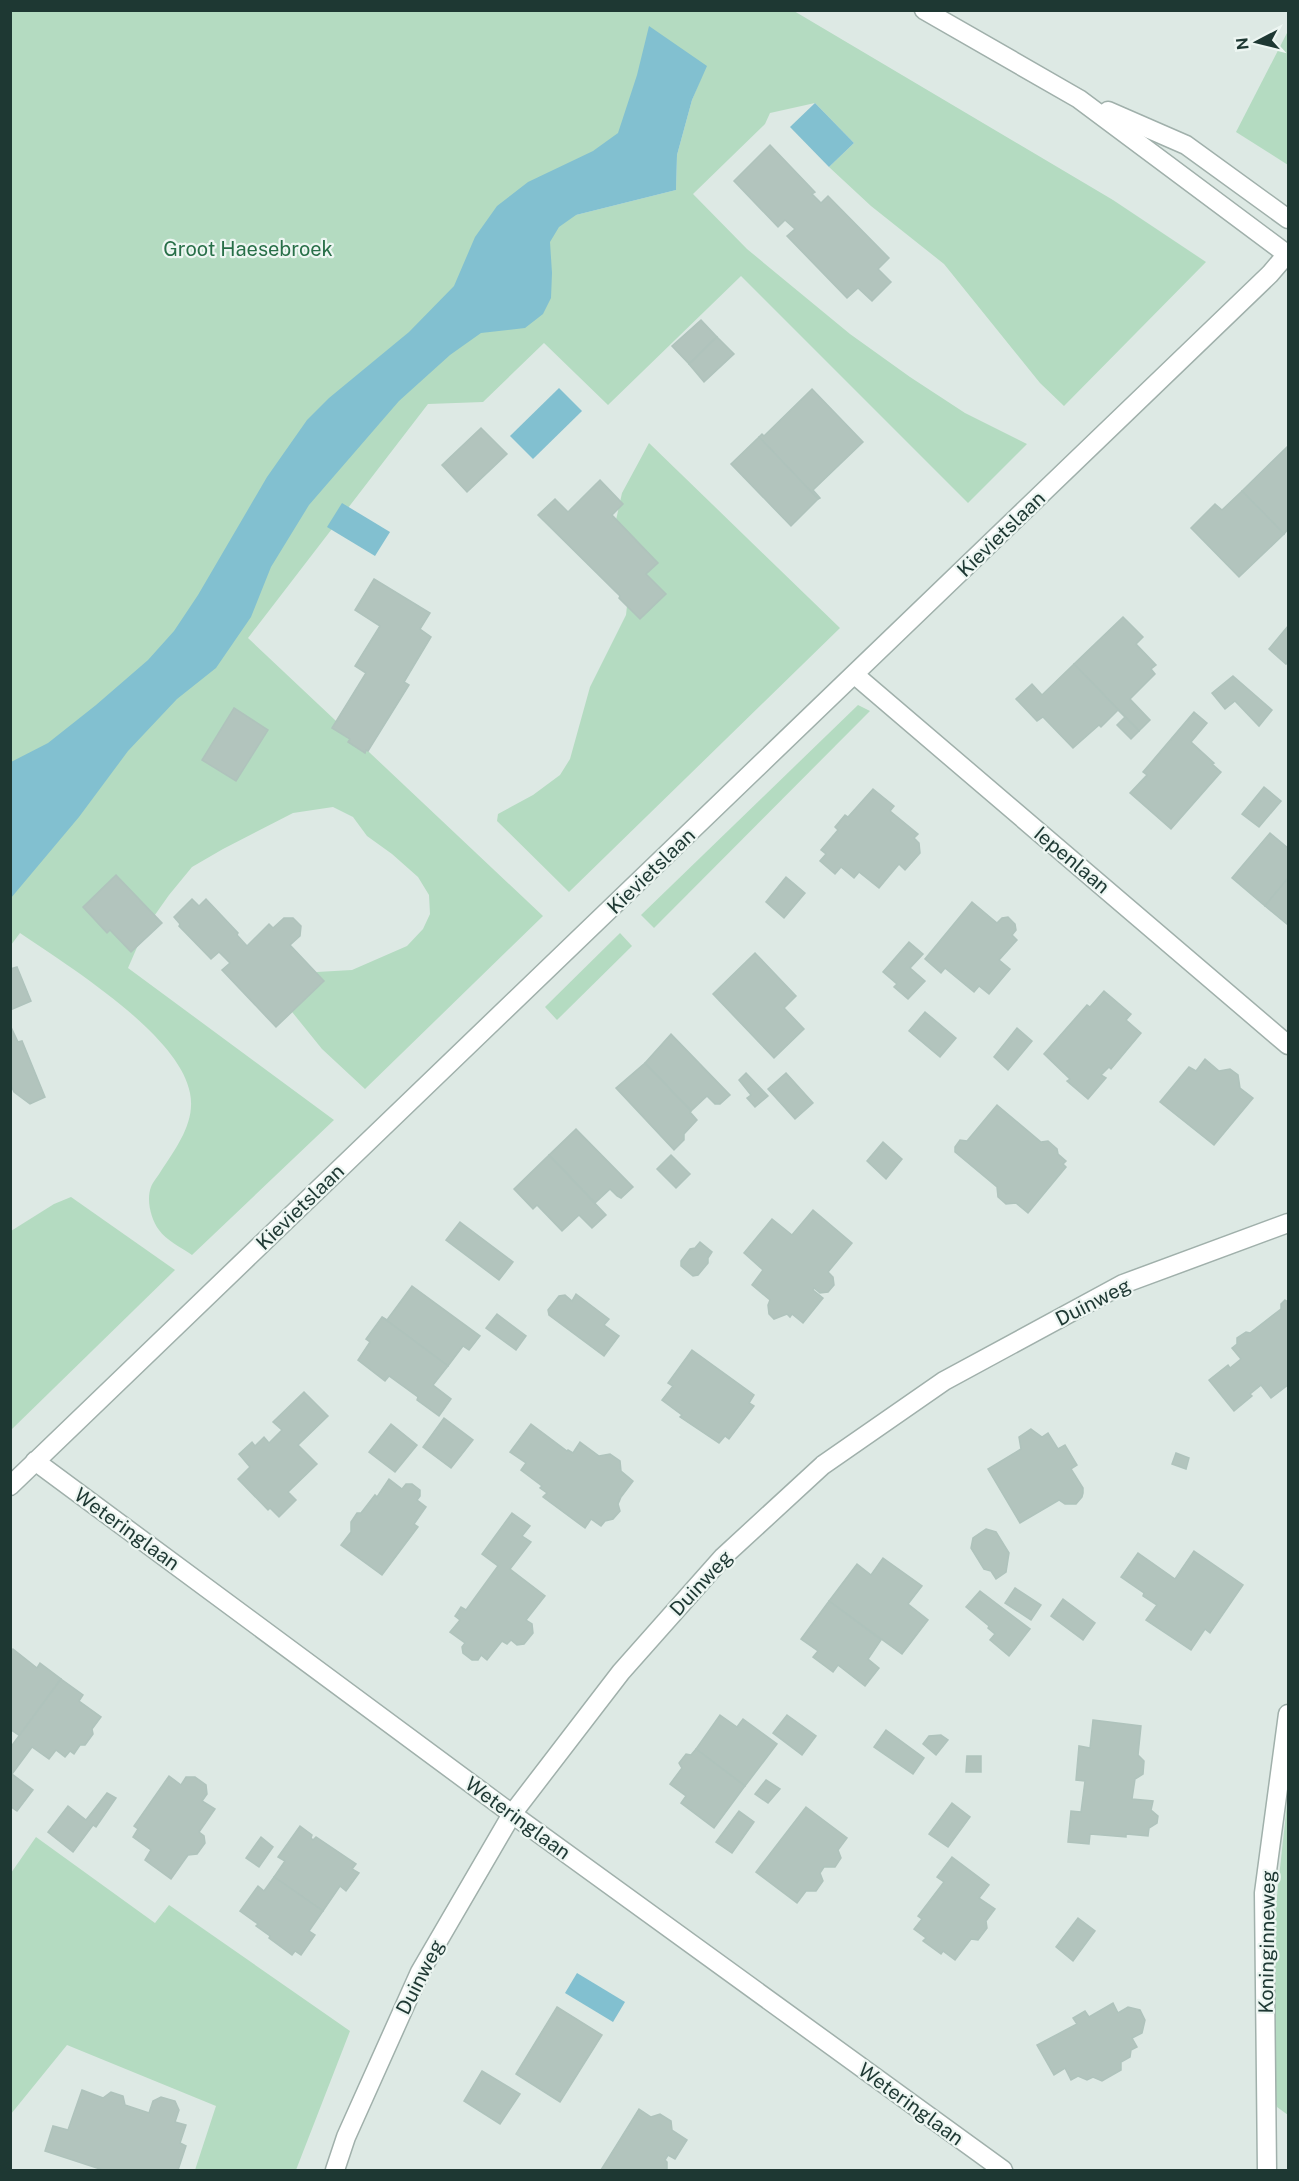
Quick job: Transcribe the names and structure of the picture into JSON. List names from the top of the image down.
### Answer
{
  "streets": {
    "street": [
      "Kievietslaan",
      "Iepenlaan",
      "Duinweg",
      "Weteringlaan",
      "Koninginneweg"
    ]
  },
  "crossings": [
    ["Kievietslaan", "Iepenlaan"],
    ["Kievietslaan", "Weteringlaan"],
    ["Duinweg", "Weteringlaan"]
  ],
  "parks": ["Groot Haesebroek"],
  "north": "left"
}
